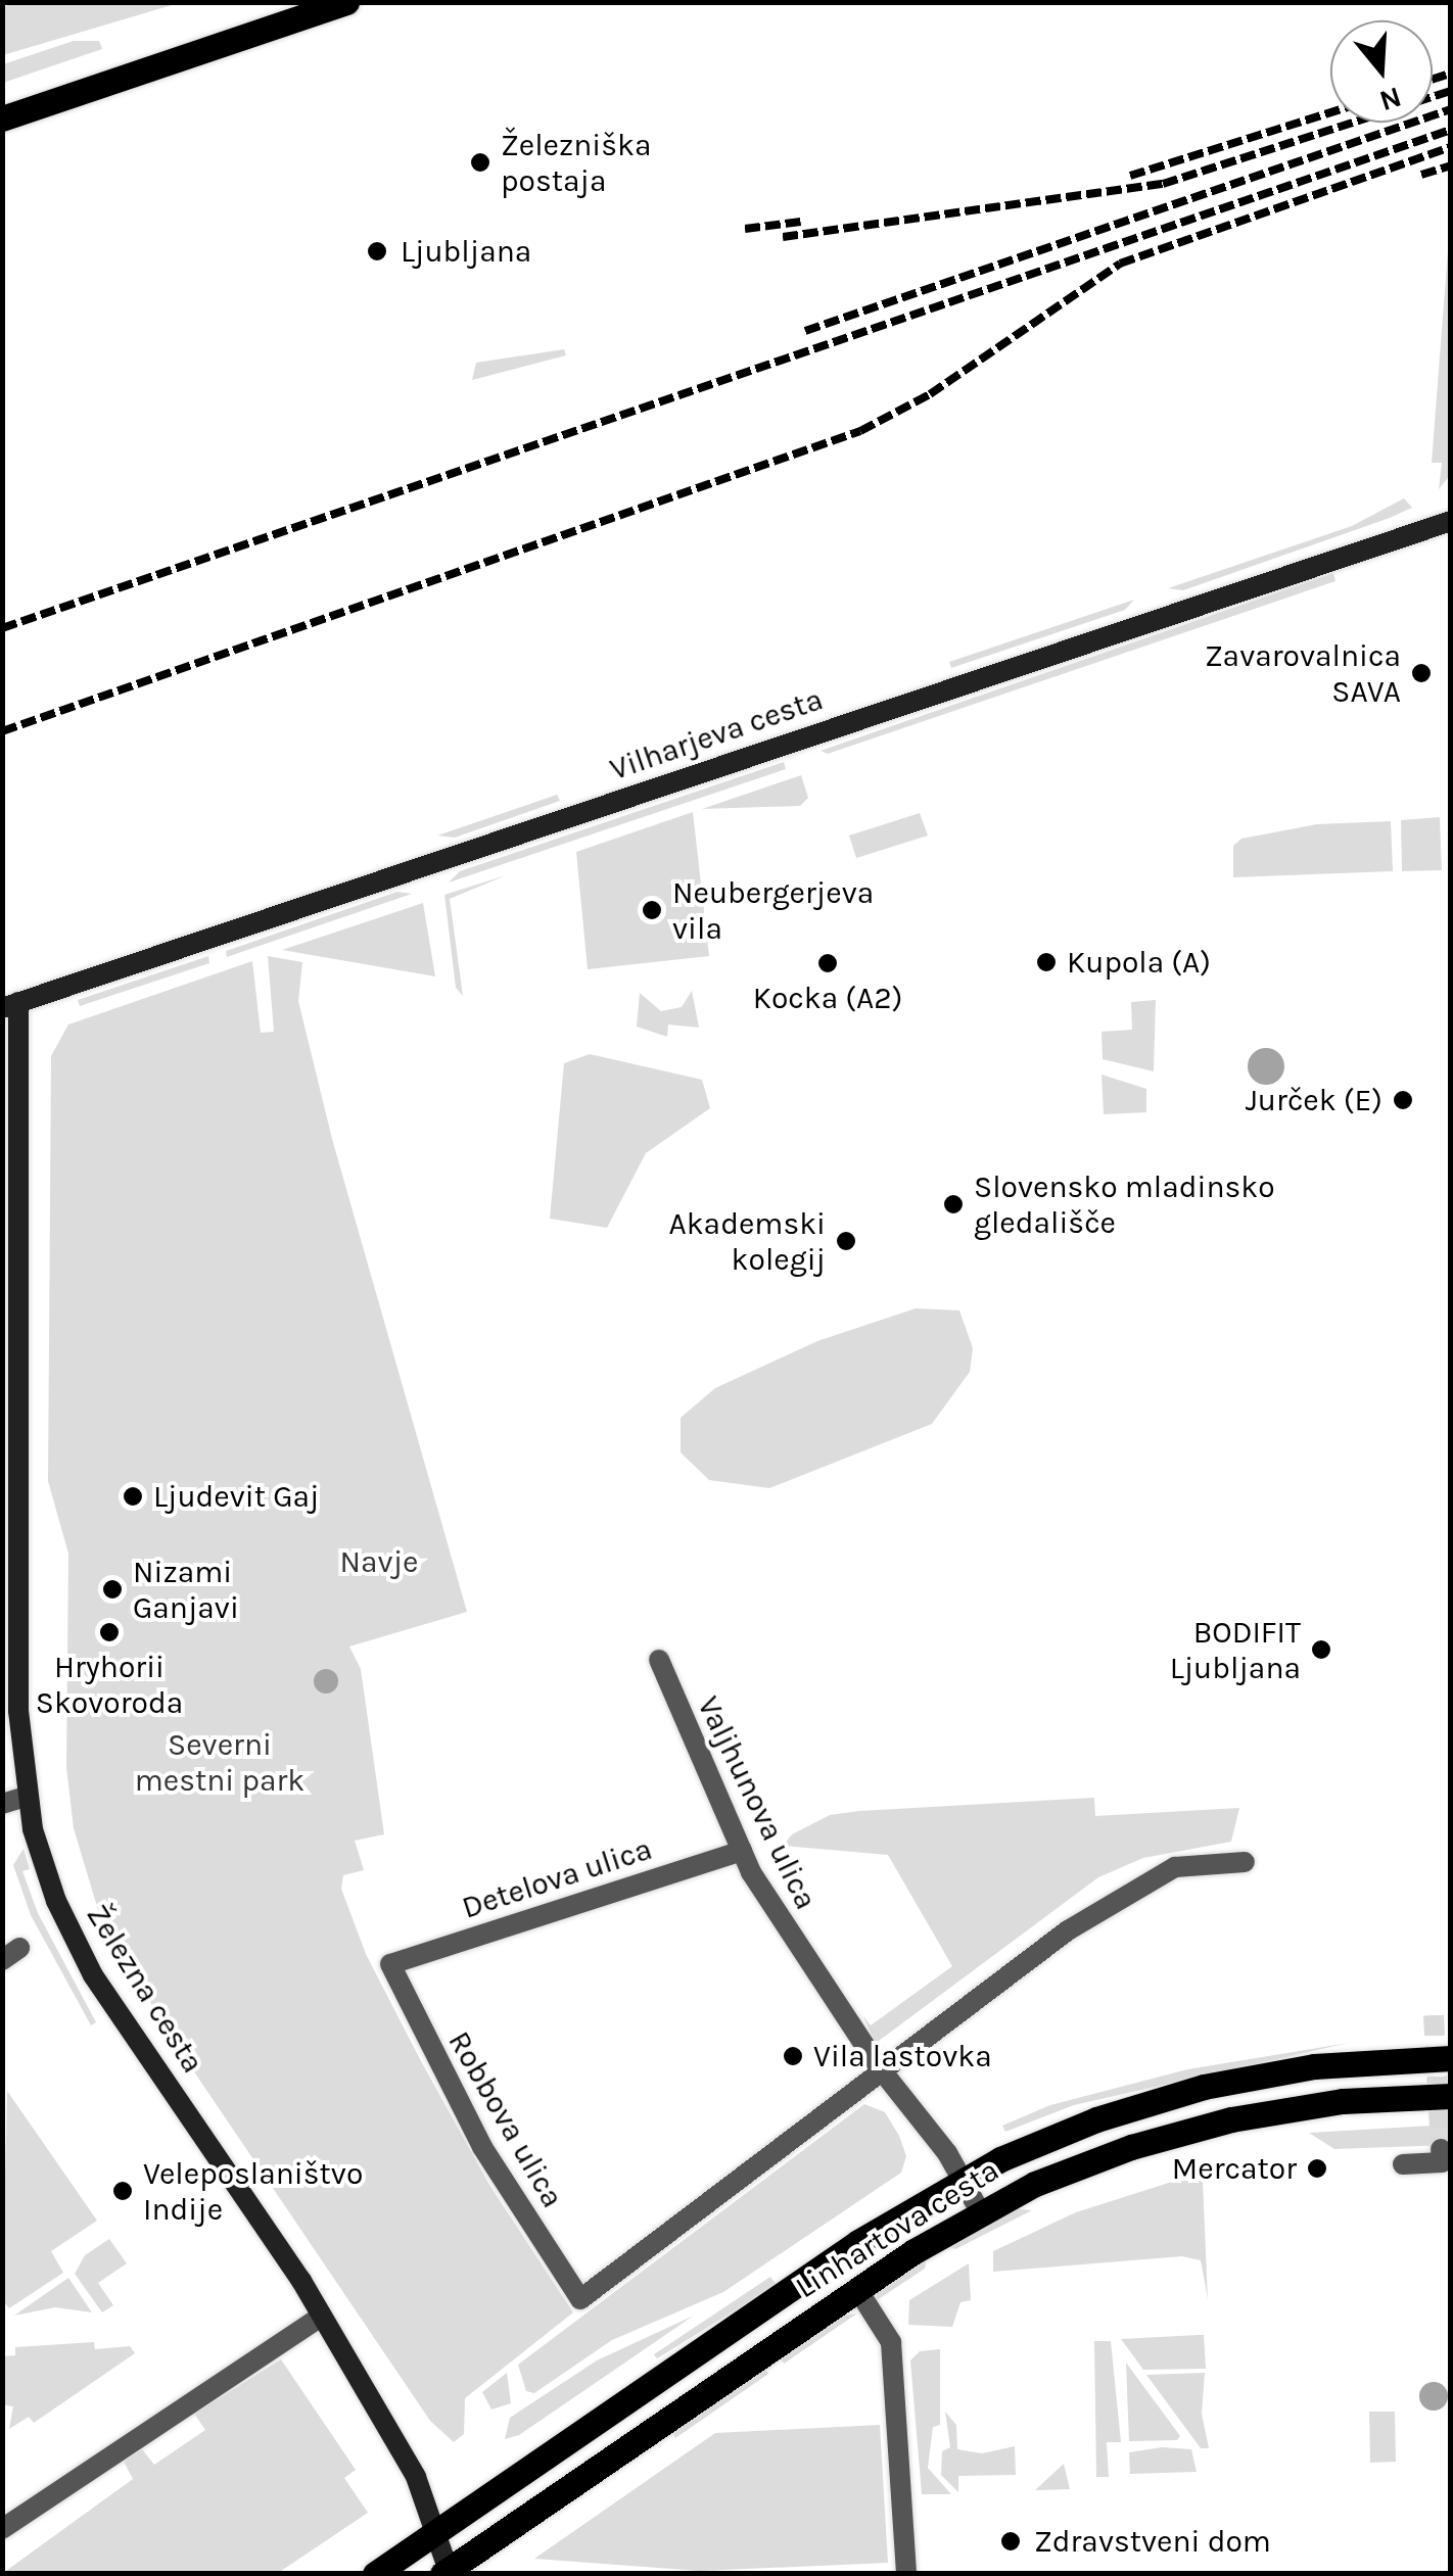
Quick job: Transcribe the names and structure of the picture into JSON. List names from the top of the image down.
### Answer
{
  "streets": {
    "main road": ["Linhartova cesta"],
    "street": [
      "Vilharjeva cesta",
      "Valjhunova ulica",
      "Detelova ulica",
      "Železna cesta",
      "Robbova ulica"
    ]
  },
  "crossings": [
    ["Vilharjeva cesta", "Železna cesta"],
    ["Valjhunova ulica", "Detelova ulica"],
    ["Valjhunova ulica", "Robbova ulica"],
    ["Valjhunova ulica", "Linhartova cesta"],
    ["Detelova ulica", "Robbova ulica"],
    ["Železna cesta", "Linhartova cesta"],
    ["Robbova ulica", "Linhartova cesta"]
  ],
  "parks": ["Navje", "Severni mestni park"],
  "places": [
    "Železniška postaja",
    "Ljubljana",
    "Zavarovalnica SAVA",
    "Neubergerjeva vila",
    "Kupola (A)",
    "Kocka (A2)",
    "Jurček (E)",
    "Slovensko mladinsko gledališče",
    "Akademski kolegij",
    "Ljudevit Gaj",
    "Nizami Ganjavi",
    "Hryhorii Skovoroda",
    "BODIFIT Ljubljana",
    "Vila lastovka",
    "Mercator",
    "Veleposlaništvo Indije",
    "Zdravstveni dom"
  ],
  "north": "bottom"
}
